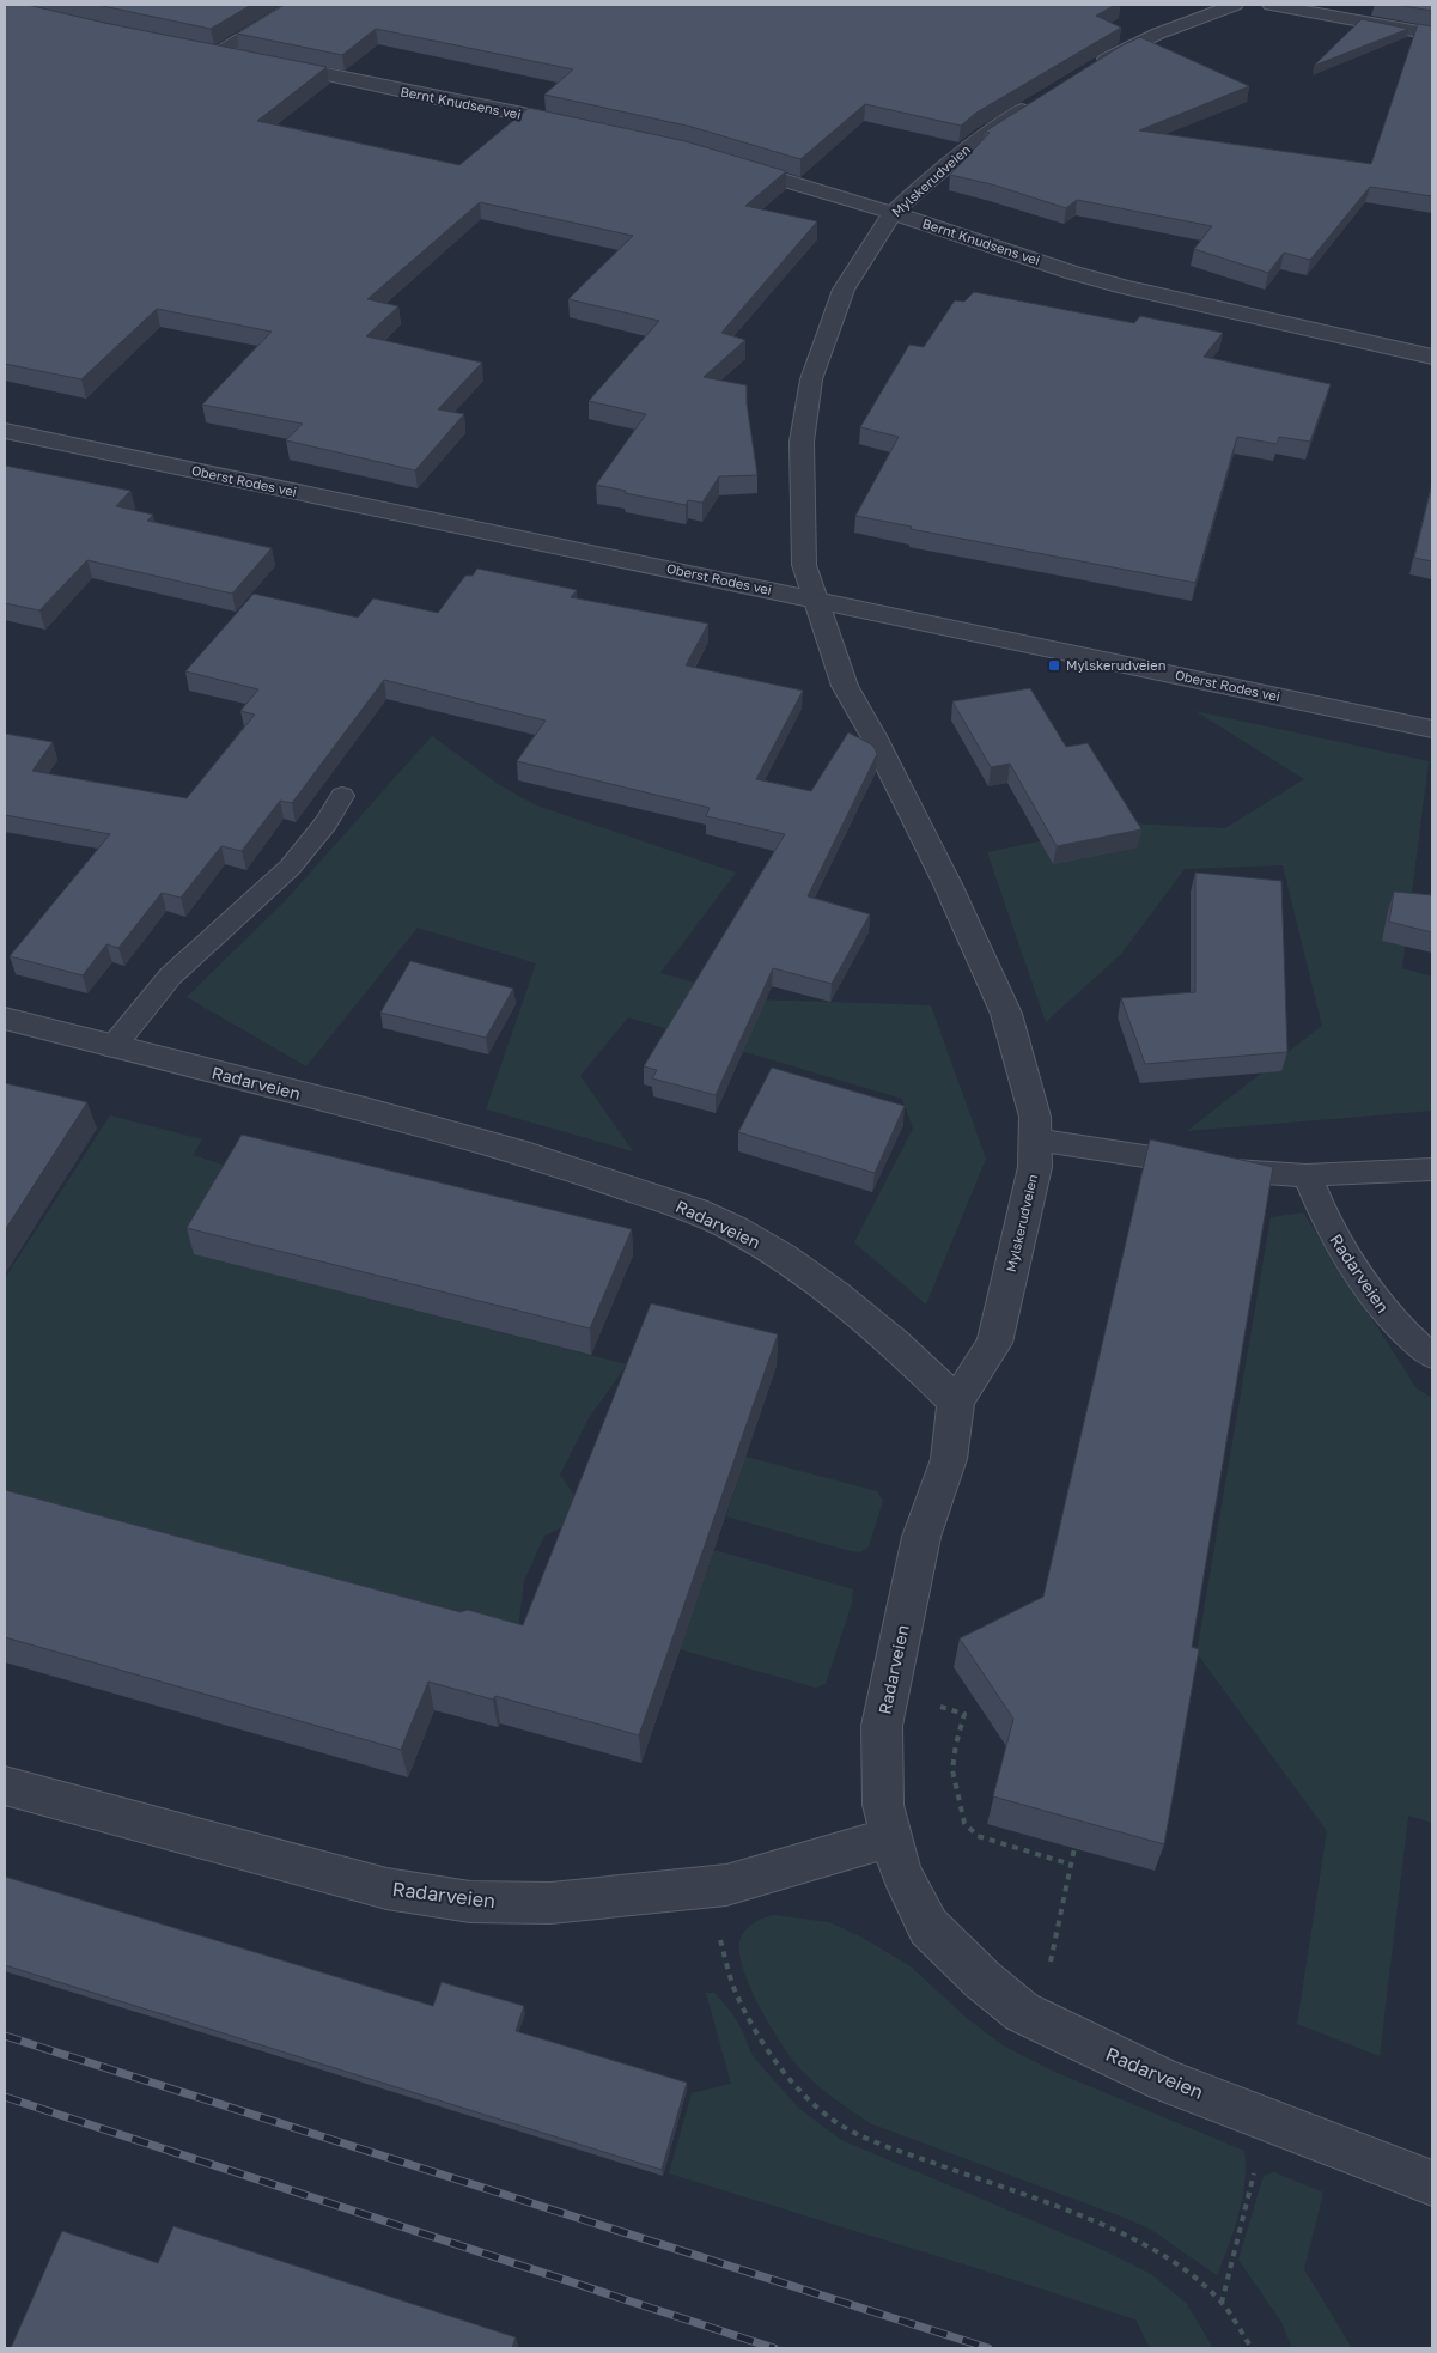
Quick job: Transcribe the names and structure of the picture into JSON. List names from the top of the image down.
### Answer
{
  "streets": {
    "street": [
      "Bernt Knudsens vei",
      "Mylskerudveien",
      "Oberst Rodes vei",
      "Radarveien"
    ]
  },
  "crossings": [
    ["Bernt Knudsens vei", "Mylskerudveien"],
    ["Mylskerudveien", "Oberst Rodes vei"],
    ["Mylskerudveien", "Radarveien"]
  ],
  "places": {
    "transit": ["Mylskerudveien"]
  }
}
